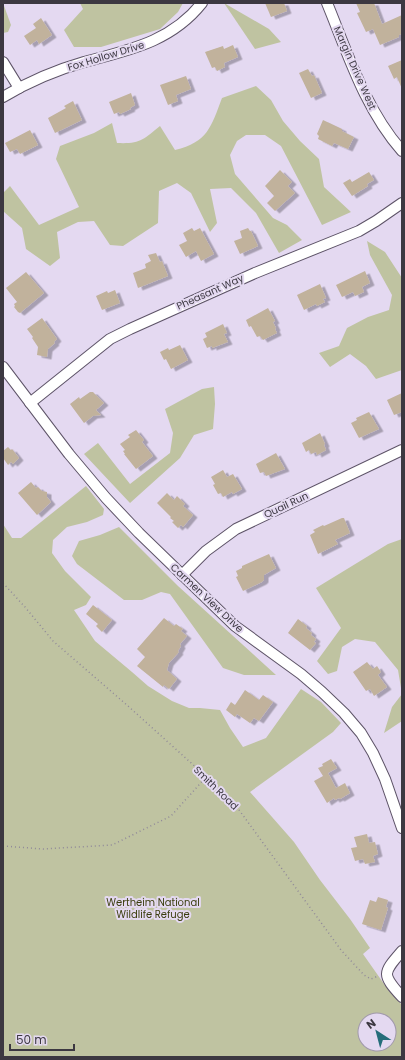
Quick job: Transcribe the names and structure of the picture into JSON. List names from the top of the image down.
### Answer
{
  "streets": {
    "street": [
      "Fox Hollow Drive",
      "Margin Drive West",
      "Pheasant Way",
      "Quail Run",
      "Carmen View Drive"
    ],
    "path": ["Smith Road"]
  },
  "crossings": [
    ["Pheasant Way", "Carmen View Drive"],
    ["Quail Run", "Carmen View Drive"]
  ],
  "parks": ["Wertheim National Wildlife Refuge"],
  "scale_bar": "50 m",
  "north": "top left"
}
